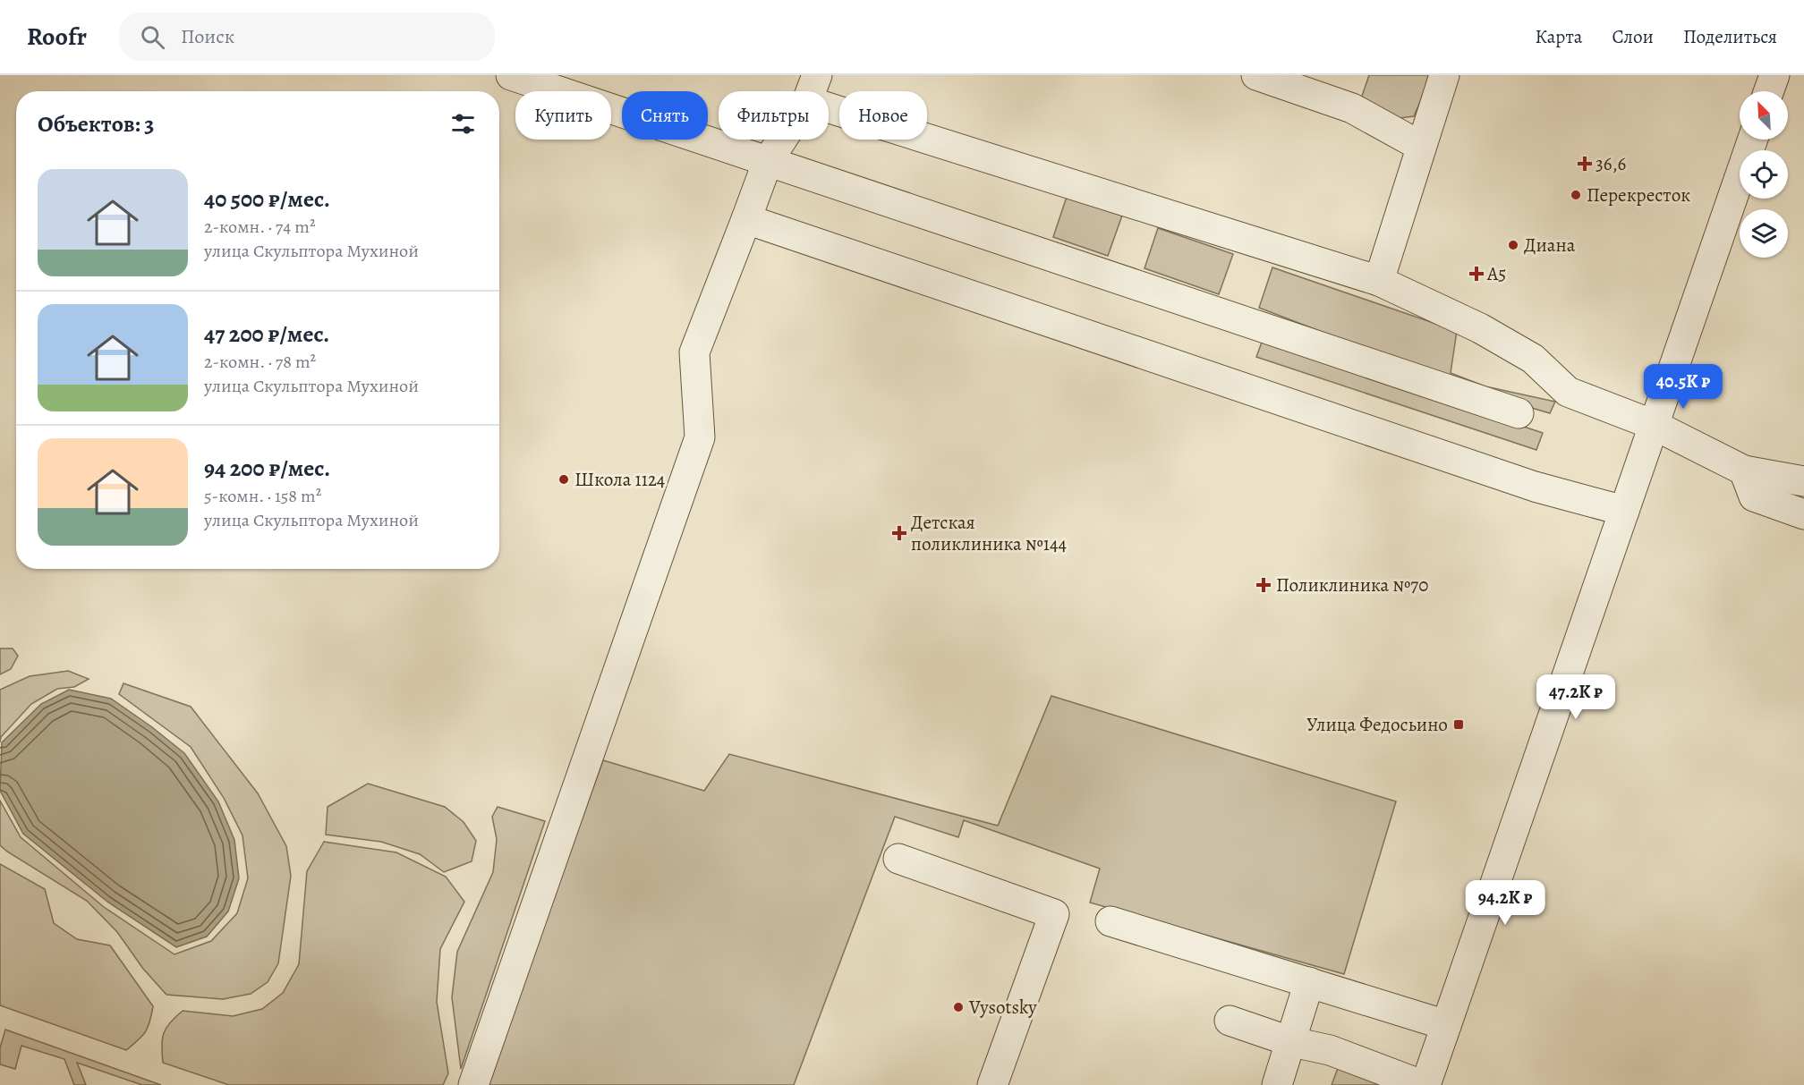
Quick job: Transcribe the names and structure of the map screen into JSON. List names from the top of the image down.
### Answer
{
  "places": {
    "health": [
      "36,6",
      "А5",
      "Детская поликлиника №144",
      "Поликлиника №70"
    ],
    "other": [
      "Перекресток",
      "Диана",
      "Школа 1124",
      "Vysotsky"
    ],
    "transit": ["Улица Федосьино"]
  },
  "north": "top left",
  "page": {
    "header": "Roofr",
    "search": "Поиск",
    "nav": ["Карта", "Слои", "Поделиться"],
    "chip": [
      "Купить",
      "Снять",
      "Фильтры",
      "Новое"
    ],
    "heading": "Объектов: 3",
    "list": [
      {
        "name": "40 500 ₽/мес.",
        "note": "2-комн. · 74 m² · улица Скульптора Мухиной"
      },
      {
        "name": "47 200 ₽/мес.",
        "note": "2-комн. · 78 m² · улица Скульптора Мухиной"
      },
      {
        "name": "94 200 ₽/мес.",
        "note": "5-комн. · 158 m² · улица Скульптора Мухиной"
      }
    ],
    "price": ["40.5K ₽", "47.2K ₽", "94.2K ₽"]
  }
}
